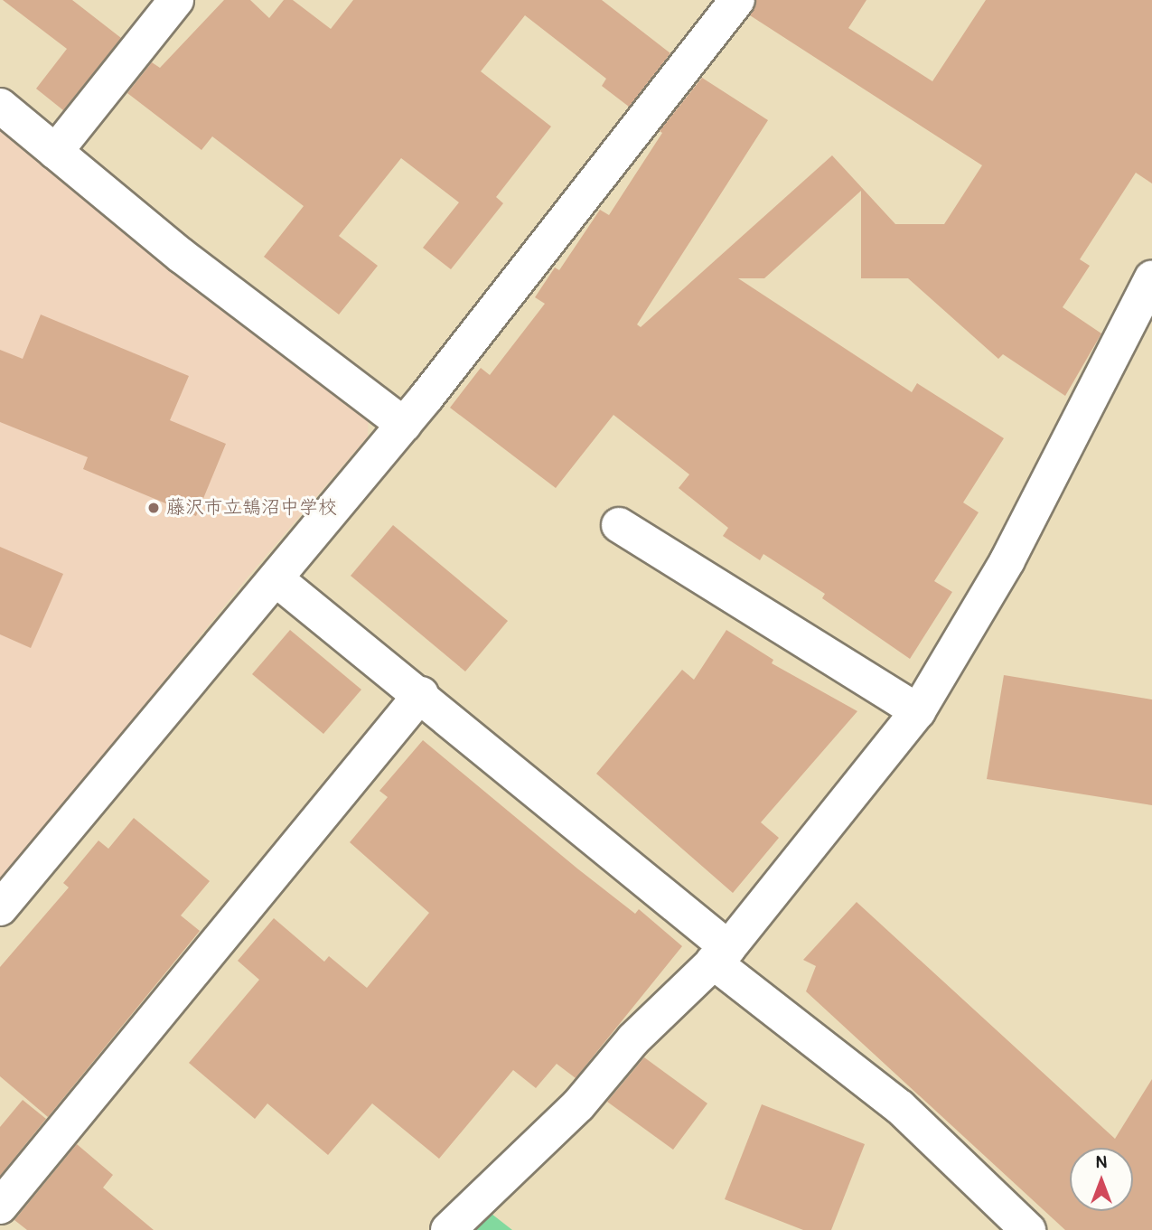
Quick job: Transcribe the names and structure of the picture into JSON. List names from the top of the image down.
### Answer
{
  "places": ["藤沢市立鵠沼中学校"],
  "north": "top"
}
